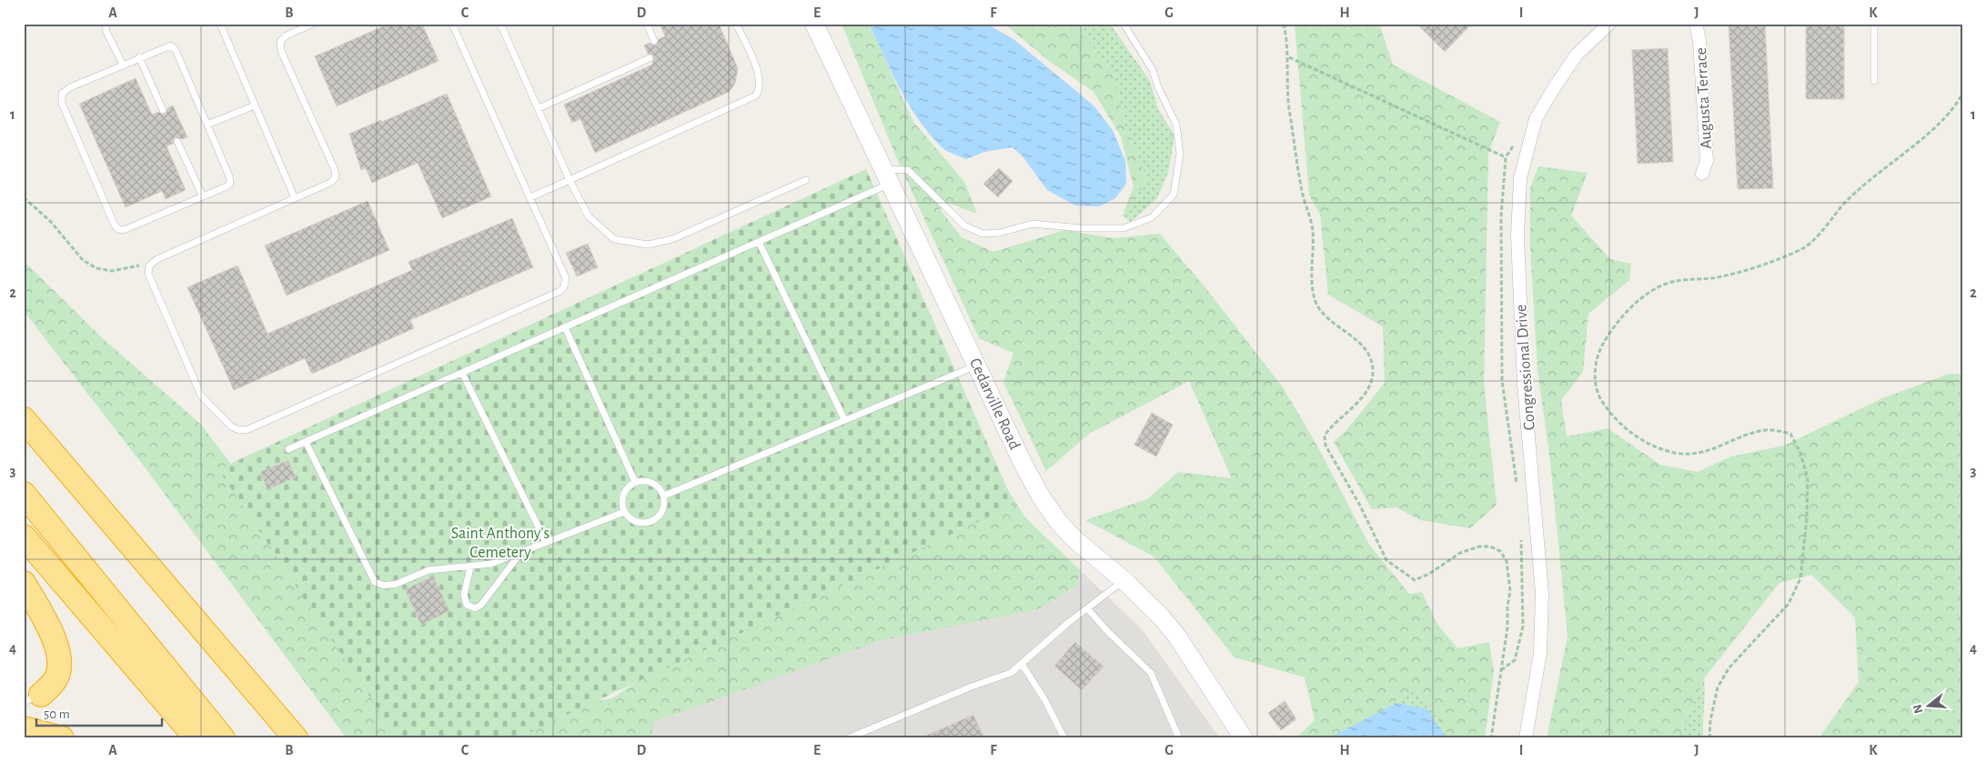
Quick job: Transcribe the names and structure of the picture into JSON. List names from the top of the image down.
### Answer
{
  "streets": {
    "main road": ["Cedarville Road"],
    "street": ["Augusta Terrace", "Congressional Drive"]
  },
  "parks": ["Saint Anthony's Cemetery"],
  "scale_bar": "50 m",
  "north": "left",
  "grid": {
    "columns": [
      "A",
      "B",
      "C",
      "D",
      "E",
      "F",
      "G",
      "H",
      "I",
      "J",
      "K"
    ],
    "rows": [
      "1",
      "2",
      "3",
      "4"
    ]
  }
}
